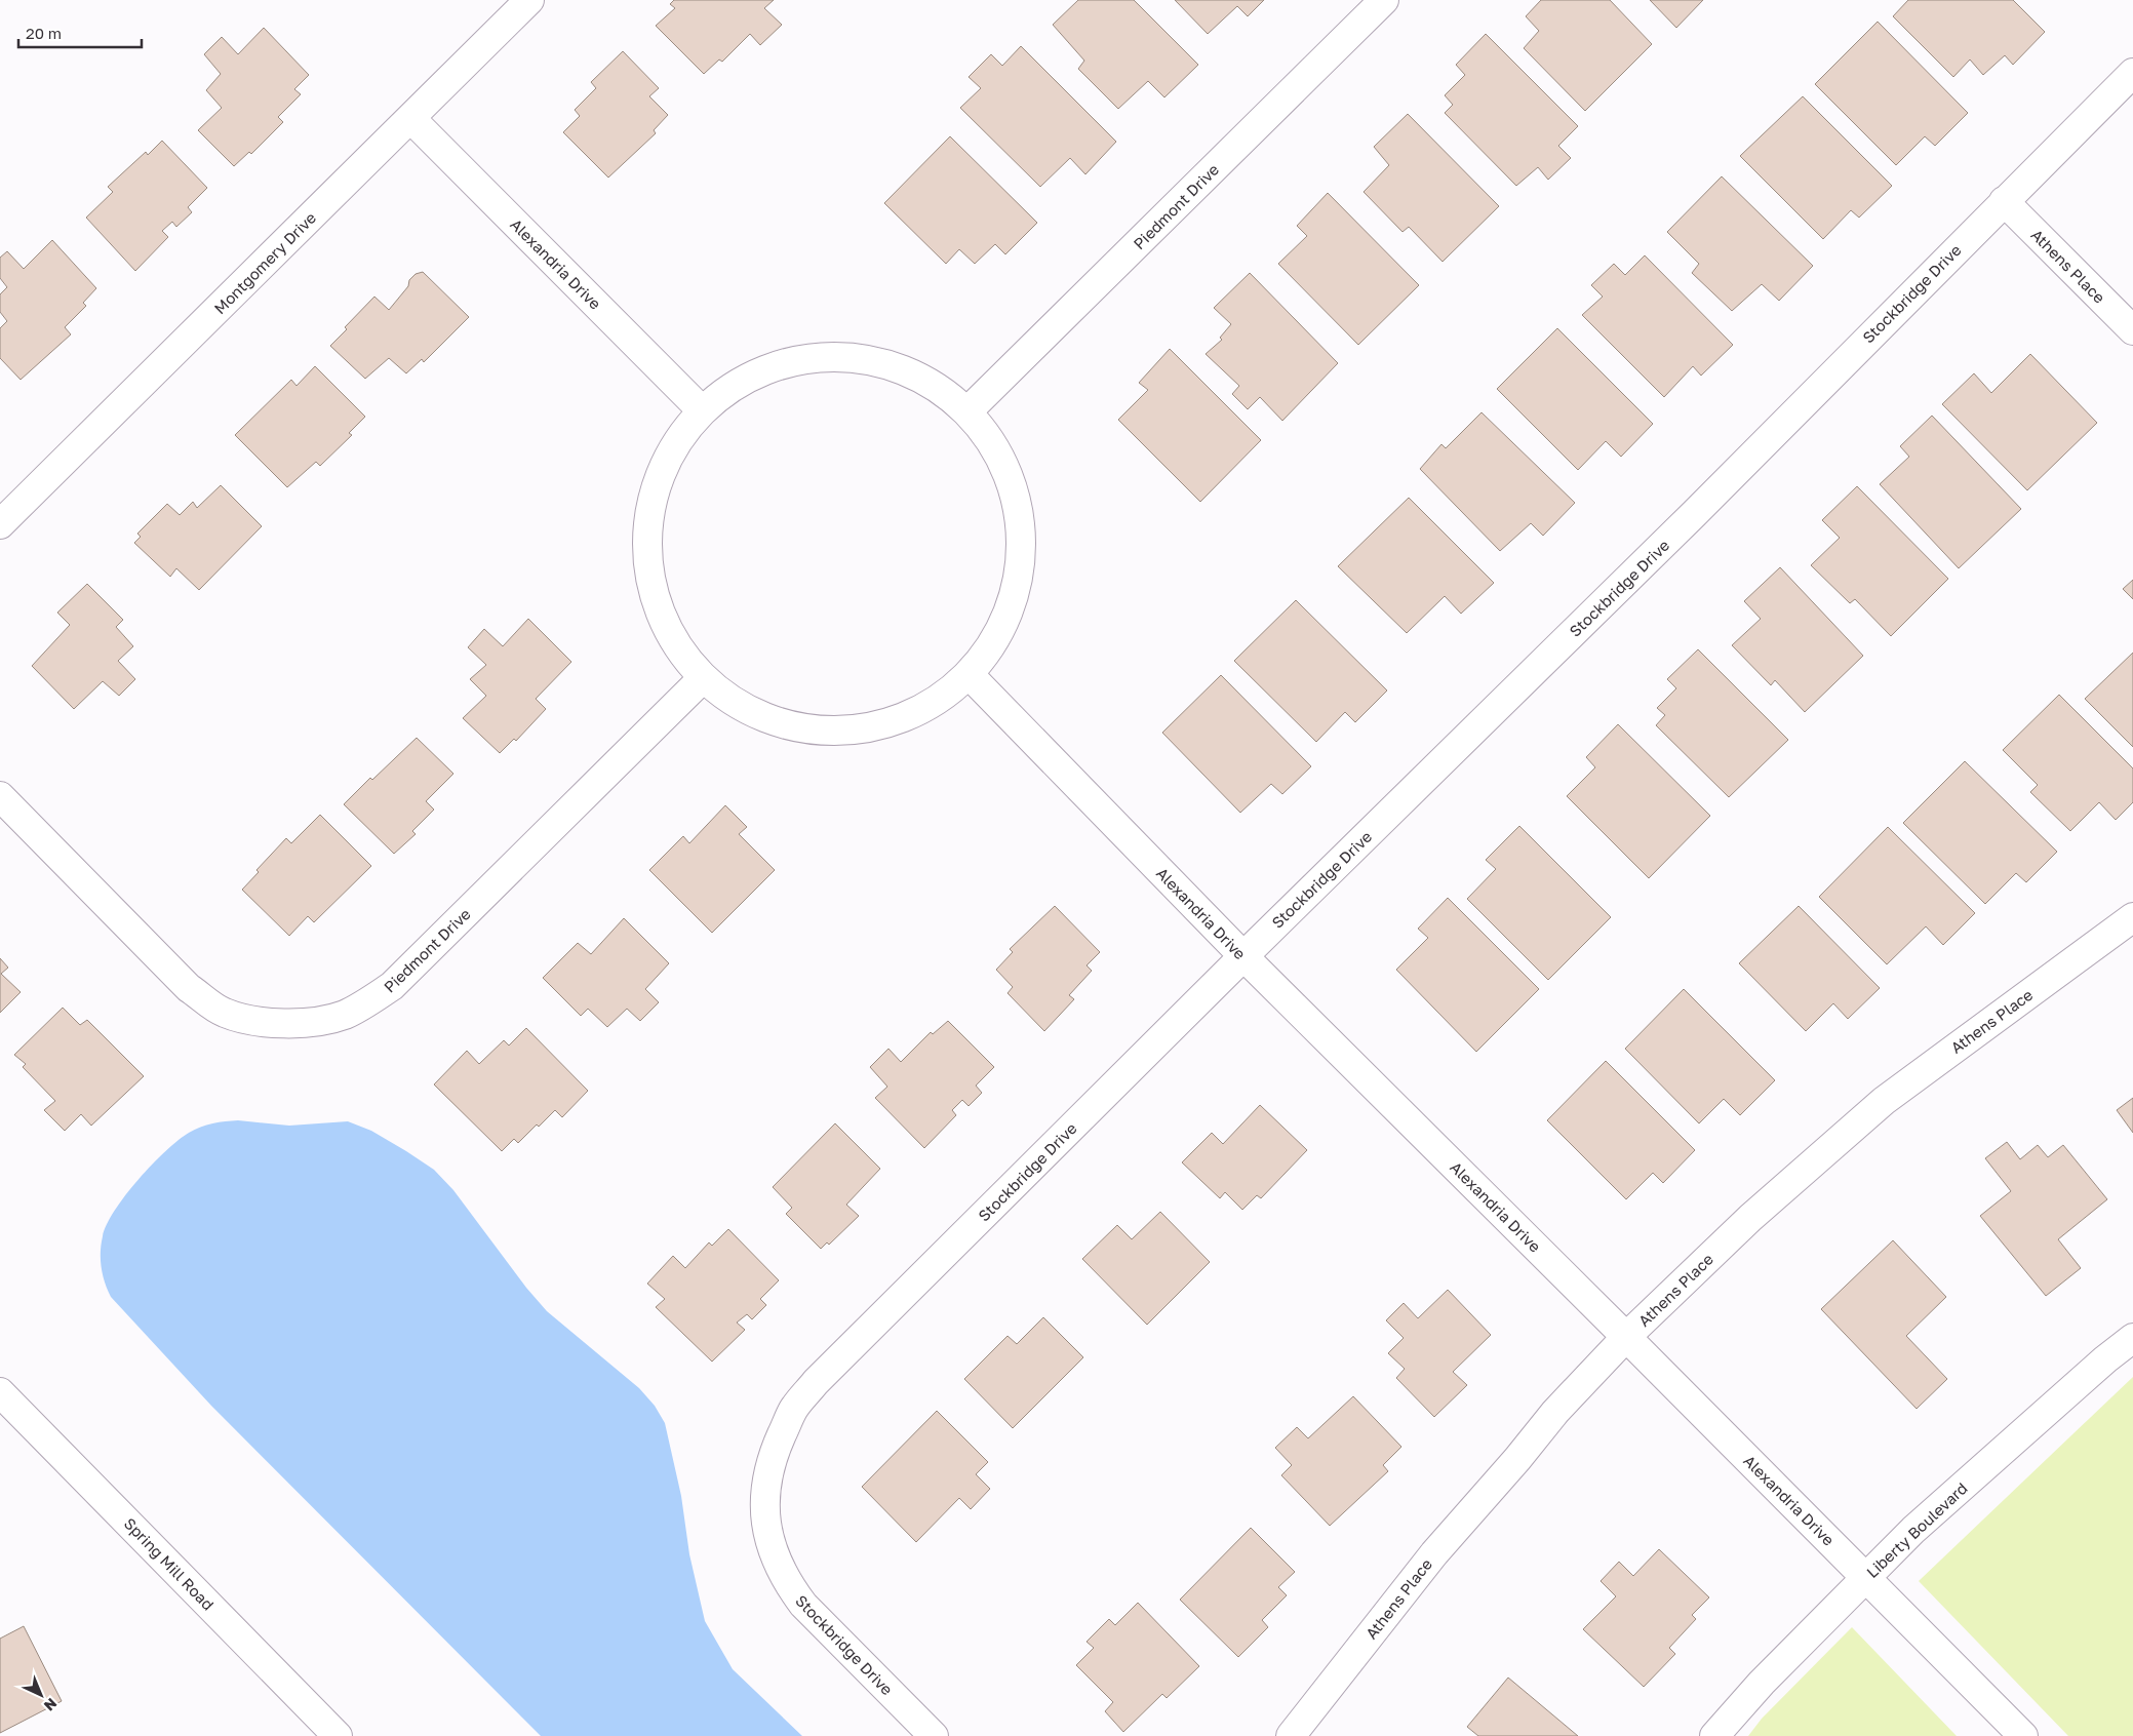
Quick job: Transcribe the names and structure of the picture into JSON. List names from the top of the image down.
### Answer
{
  "streets": {
    "street": [
      "Piedmont Drive",
      "Montgomery Drive",
      "Alexandria Drive",
      "Athens Place",
      "Stockbridge Drive",
      "Liberty Boulevard",
      "Spring Mill Road"
    ]
  },
  "crossings": [
    ["Montgomery Drive", "Alexandria Drive"],
    ["Alexandria Drive", "Athens Place"],
    ["Alexandria Drive", "Stockbridge Drive"],
    ["Alexandria Drive", "Liberty Boulevard"],
    ["Athens Place", "Stockbridge Drive"]
  ],
  "scale_bar": "20 m",
  "north": "bottom right"
}
